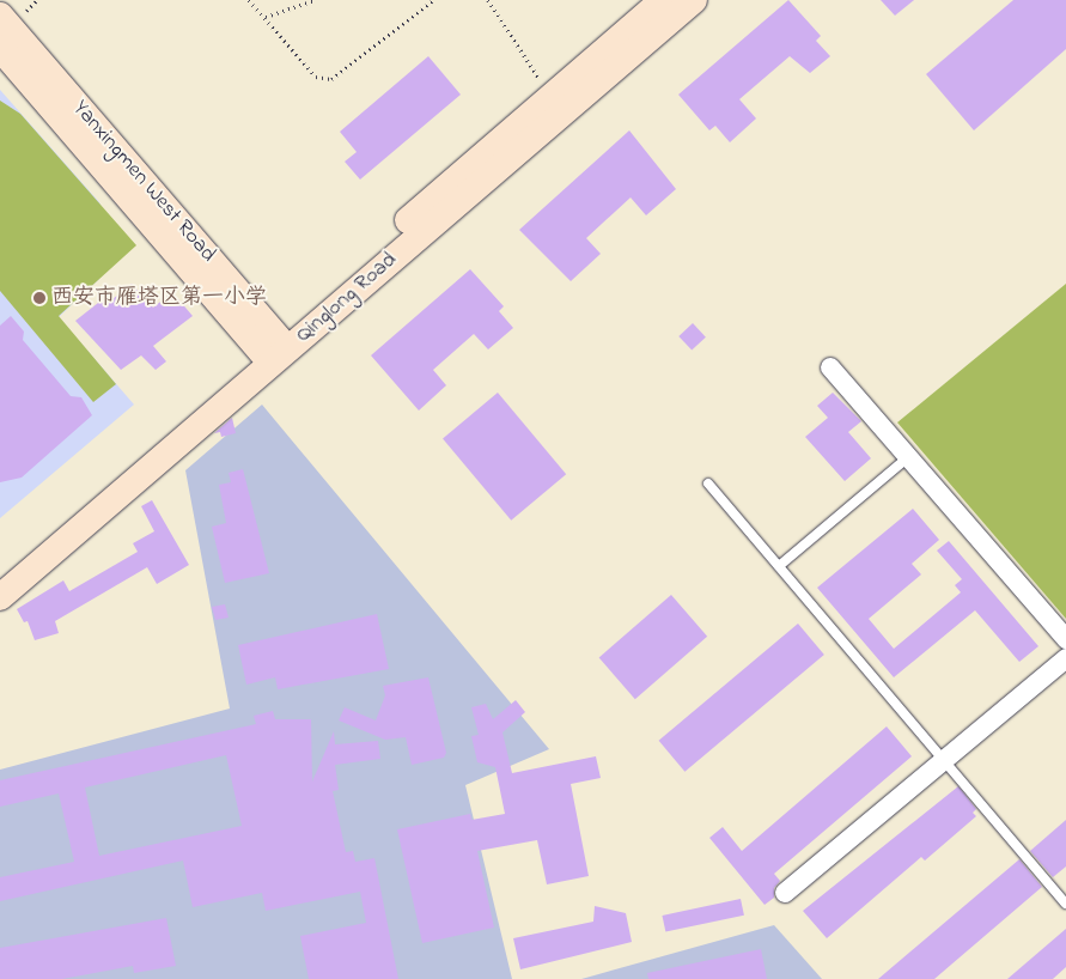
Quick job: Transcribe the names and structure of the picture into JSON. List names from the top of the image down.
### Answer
{
  "streets": {
    "street": ["Yanxingmen West Road", "Qinglong Road"]
  },
  "crossings": [
    ["Yanxingmen West Road", "Qinglong Road"]
  ],
  "places": ["西安市雁塔区第一小学"]
}
